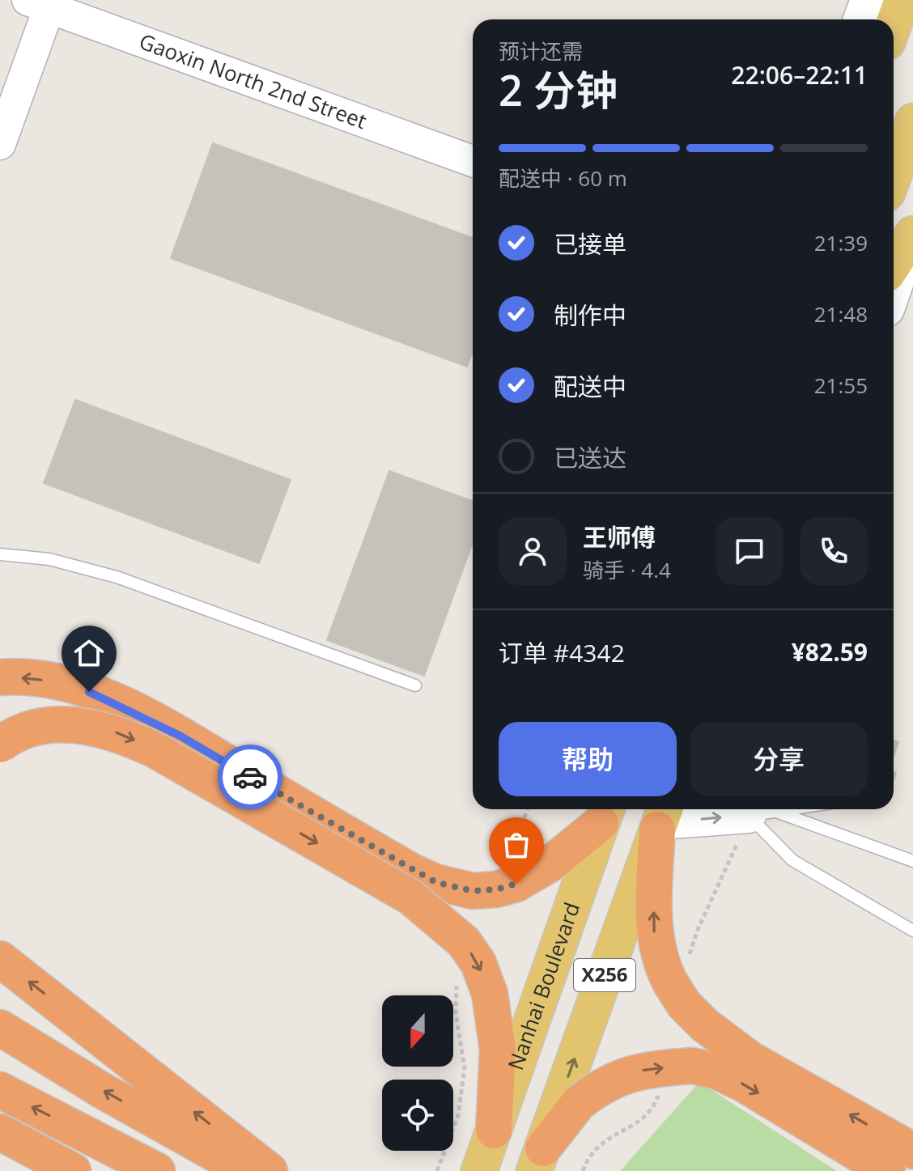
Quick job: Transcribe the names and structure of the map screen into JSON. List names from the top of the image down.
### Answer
{
  "streets": {
    "main road": ["X256", "Nanhai Boulevard"],
    "street": ["Gaoxin North 2nd Street"]
  },
  "north": "bottom",
  "page": {
    "heading": ["2 分钟", "预计还需", "22:06–22:11"],
    "panel": [
      "王师傅",
      "骑手 · 4.4",
      "订单 #4342",
      "¥82.59"
    ],
    "bar": "配送中 · 60 m",
    "list": [
      ["已接单", "21:39"],
      ["制作中", "21:48"],
      ["配送中", "21:55"],
      "已送达"
    ],
    "buttons": ["帮助", "分享"]
  }
}
